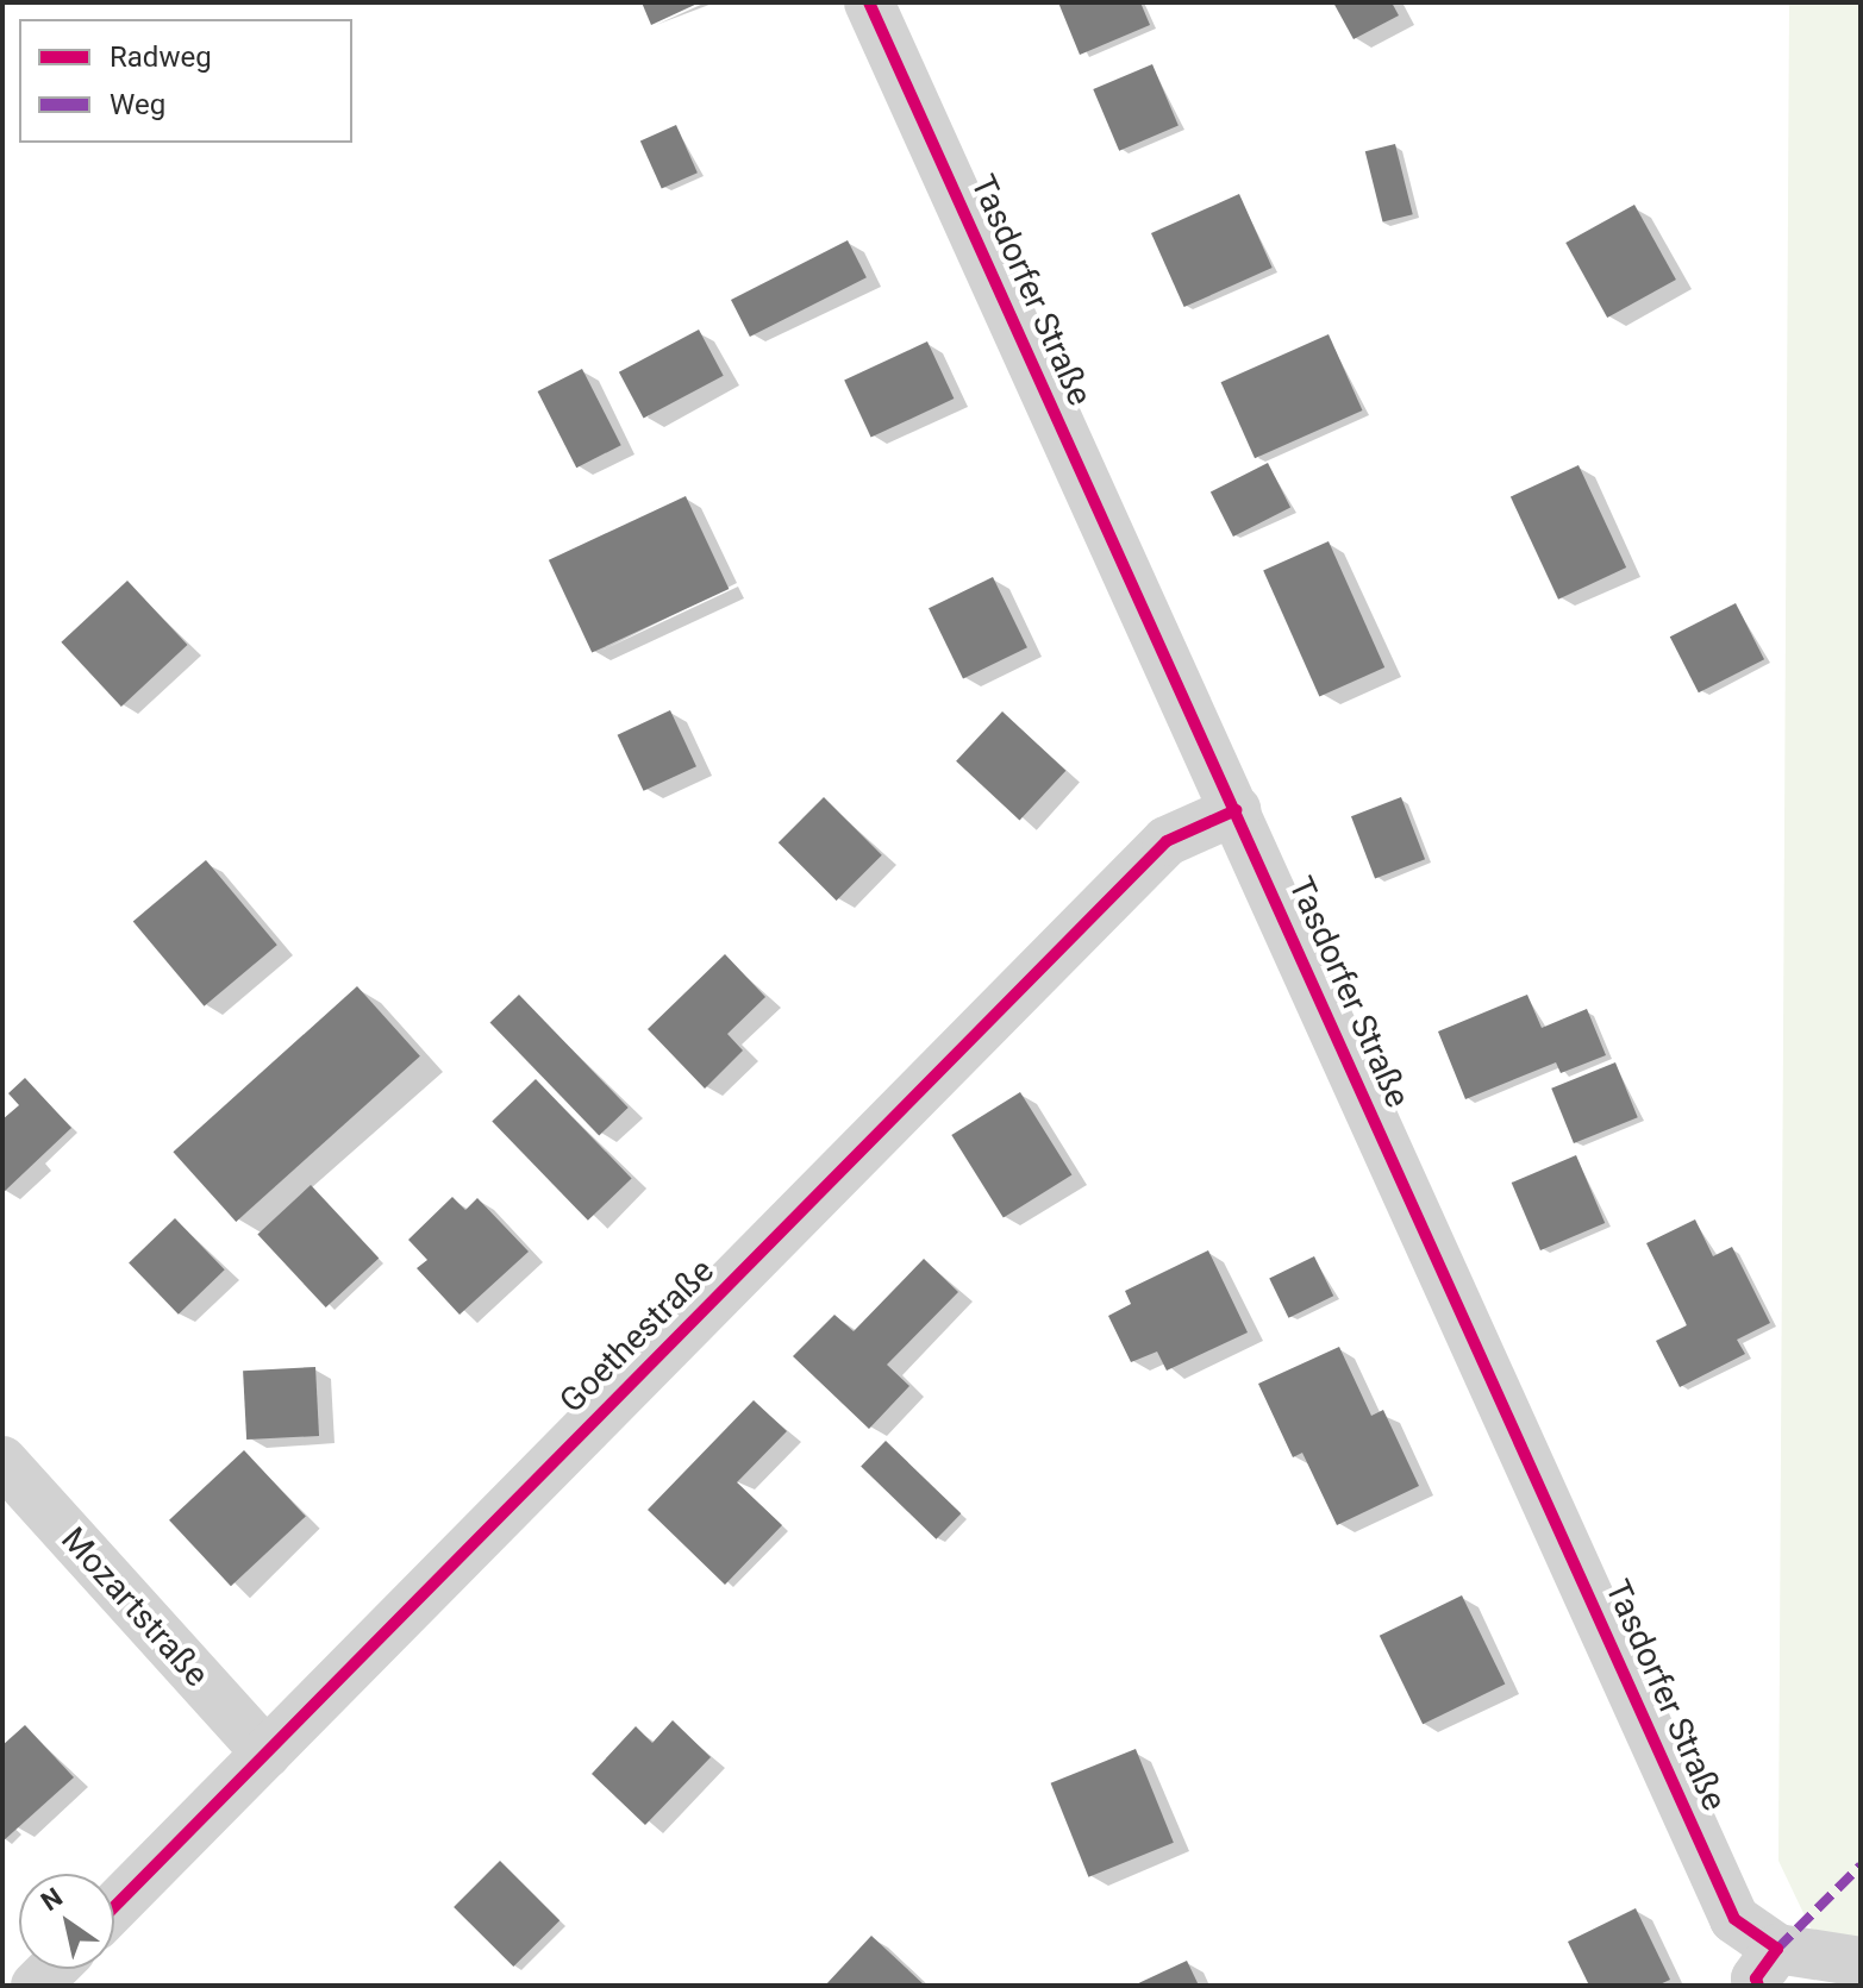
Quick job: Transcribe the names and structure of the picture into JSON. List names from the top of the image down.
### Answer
{
  "streets": {
    "street": ["Tasdorfer Straße", "Goethestraße", "Mozartstraße"]
  },
  "crossings": [
    ["Tasdorfer Straße", "Goethestraße"],
    ["Goethestraße", "Mozartstraße"]
  ],
  "legend": ["Radweg", "Weg"],
  "north": "top left"
}
